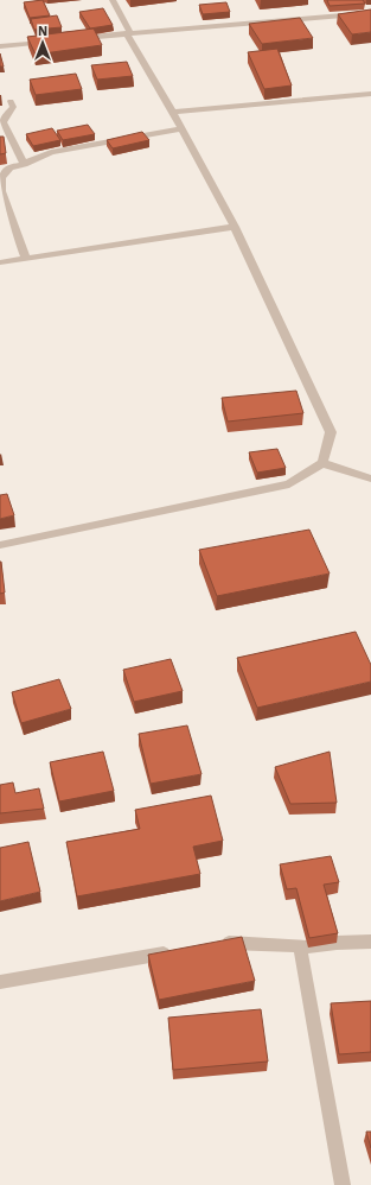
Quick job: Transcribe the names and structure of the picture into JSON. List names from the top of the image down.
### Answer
{
  "north": "top"
}
